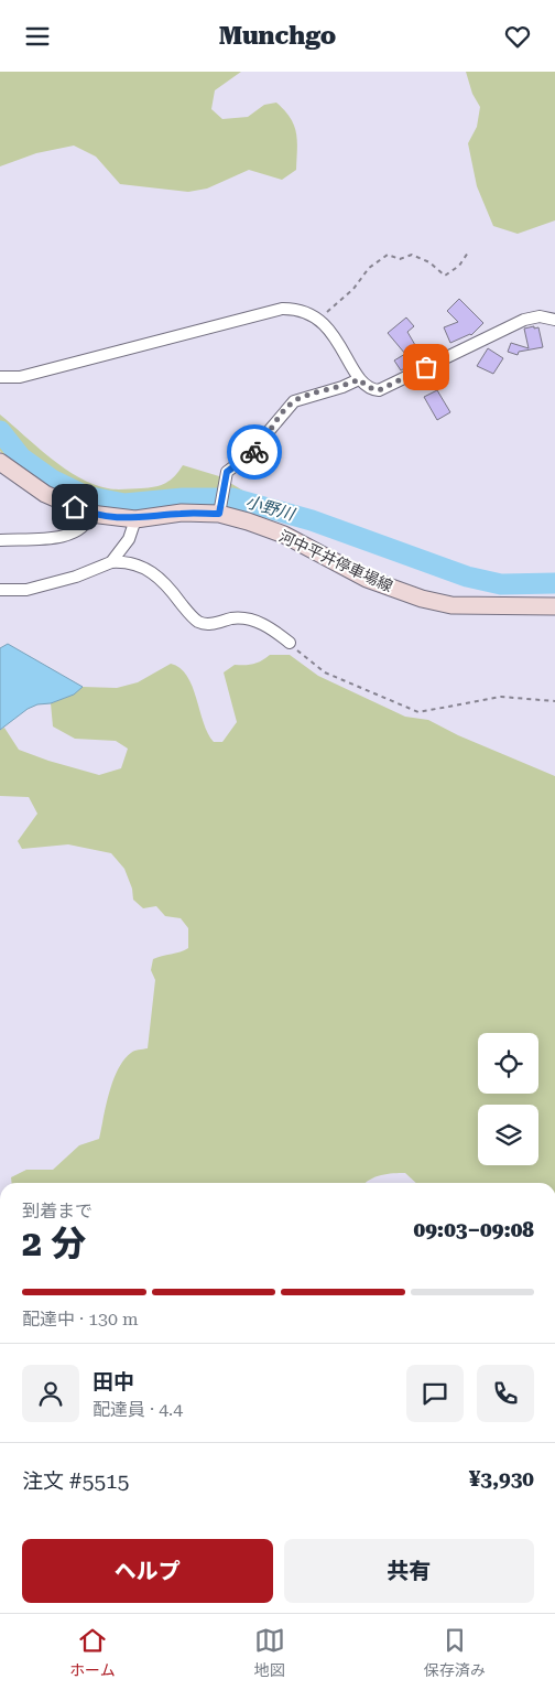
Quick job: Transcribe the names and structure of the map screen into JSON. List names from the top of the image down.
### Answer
{
  "streets": {
    "main road": ["河中平井停車場線"]
  },
  "water": ["小野川"],
  "page": {
    "header": "Munchgo",
    "heading": ["2 分", "到着まで", "09:03–09:08"],
    "panel": [
      "田中",
      "配達員 · 4.4",
      "注文 #5515",
      "¥3,930"
    ],
    "bar": "配達中 · 130 m",
    "buttons": ["ヘルプ", "共有"],
    "tabs": ["ホーム", "地図", "保存済み"]
  }
}
